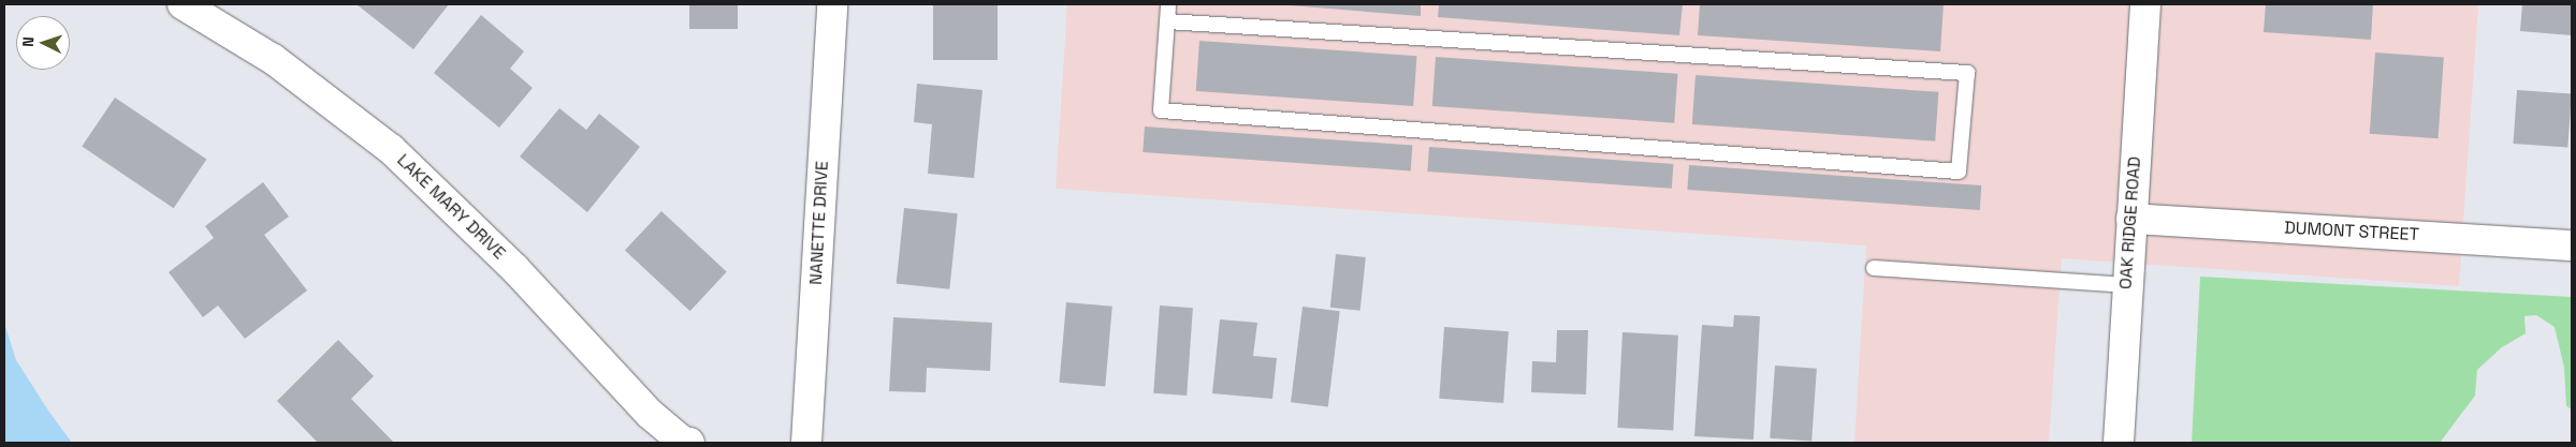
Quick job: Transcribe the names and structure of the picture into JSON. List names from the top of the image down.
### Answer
{
  "streets": {
    "street": [
      "LAKE MARY DRIVE",
      "NANETTE DRIVE",
      "OAK RIDGE ROAD",
      "DUMONT STREET"
    ]
  },
  "crossings": [
    ["OAK RIDGE ROAD", "DUMONT STREET"]
  ],
  "north": "left"
}
